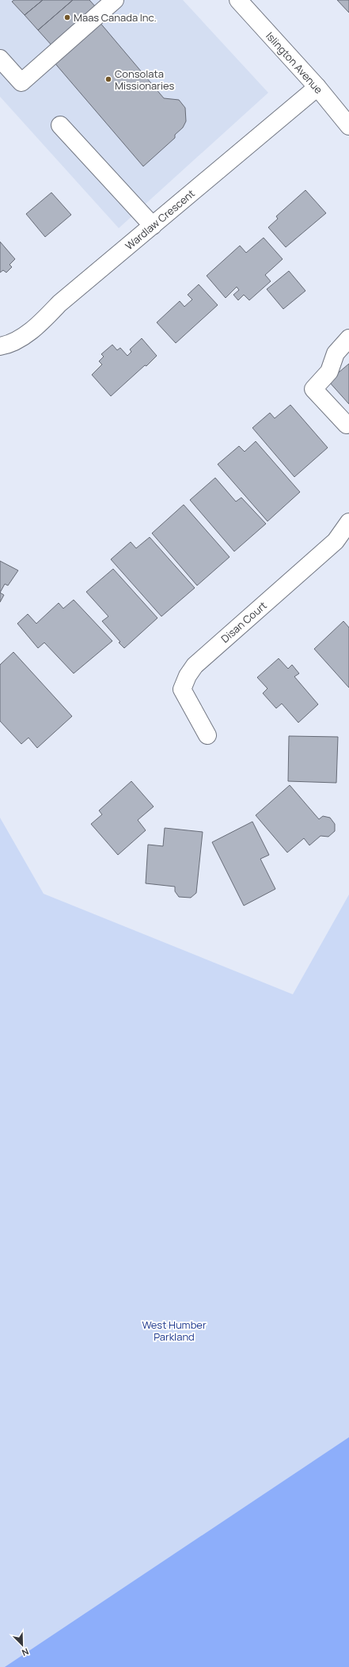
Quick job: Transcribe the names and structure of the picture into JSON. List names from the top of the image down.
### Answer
{
  "streets": {
    "street": ["Islington Avenue", "Wardlaw Crescent", "Disan Court"]
  },
  "crossings": [
    ["Islington Avenue", "Wardlaw Crescent"]
  ],
  "parks": ["West Humber Parkland"],
  "places": ["Maas Canada Inc.", "Consolata Missionaries"],
  "north": "bottom right"
}
